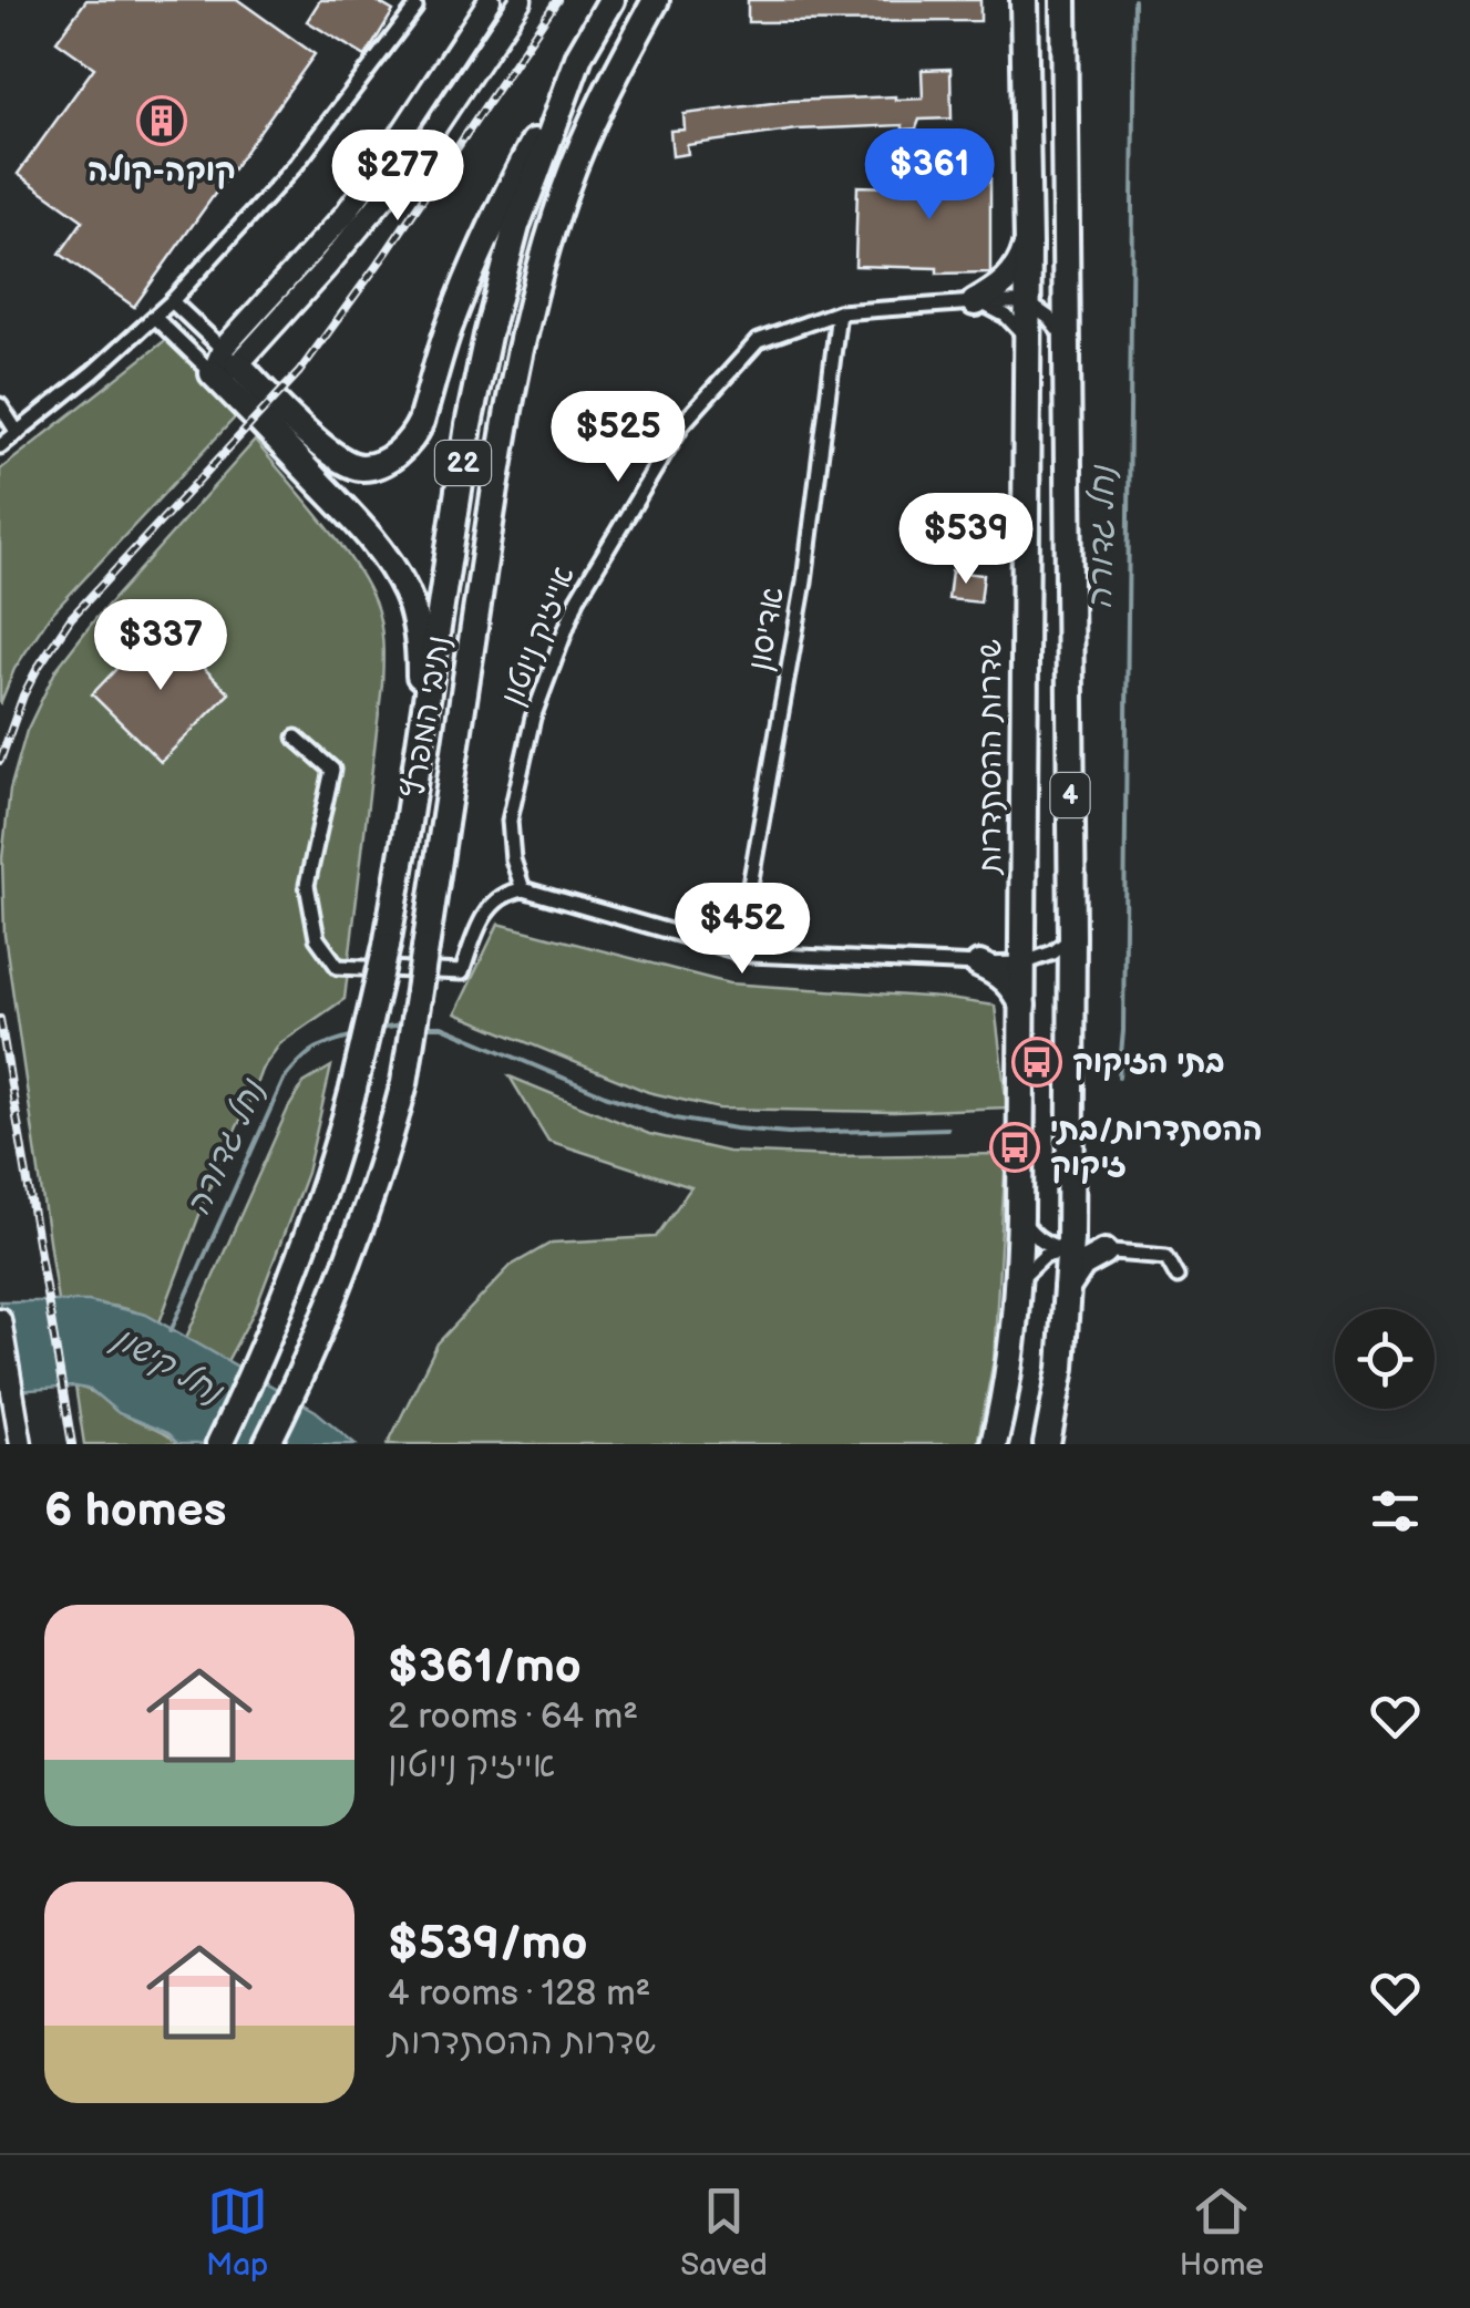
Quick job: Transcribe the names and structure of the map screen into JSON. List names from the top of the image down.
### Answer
{
  "streets": {
    "highway": [
      "22",
      "נתיבי המפרץ",
      "שדרות ההסתדרות",
      "4"
    ],
    "street": ["אדיסון", "אייזיק ניוטון"]
  },
  "crossings": [
    ["אדיסון", "אייזיק ניוטון"],
    ["אייזיק ניוטון", "שדרות ההסתדרות"]
  ],
  "water": ["נחל גדורה", "נחל קישון"],
  "places": {
    "building": ["קוקה-קולה"],
    "bus stop": ["בתי הזיקוק", "ההסתדרות/בתי זיקוק"]
  },
  "page": {
    "price": [
      "$361",
      "$277",
      "$525",
      "$539",
      "$337",
      "$452"
    ],
    "heading": "6 homes",
    "list": [
      {
        "name": "$361/mo",
        "note": "2 rooms · 64 m² · אייזיק ניוטון"
      },
      {
        "name": "$539/mo",
        "note": "4 rooms · 128 m² · שדרות ההסתדרות"
      }
    ],
    "tabs": ["Map", "Saved", "Home"]
  }
}
